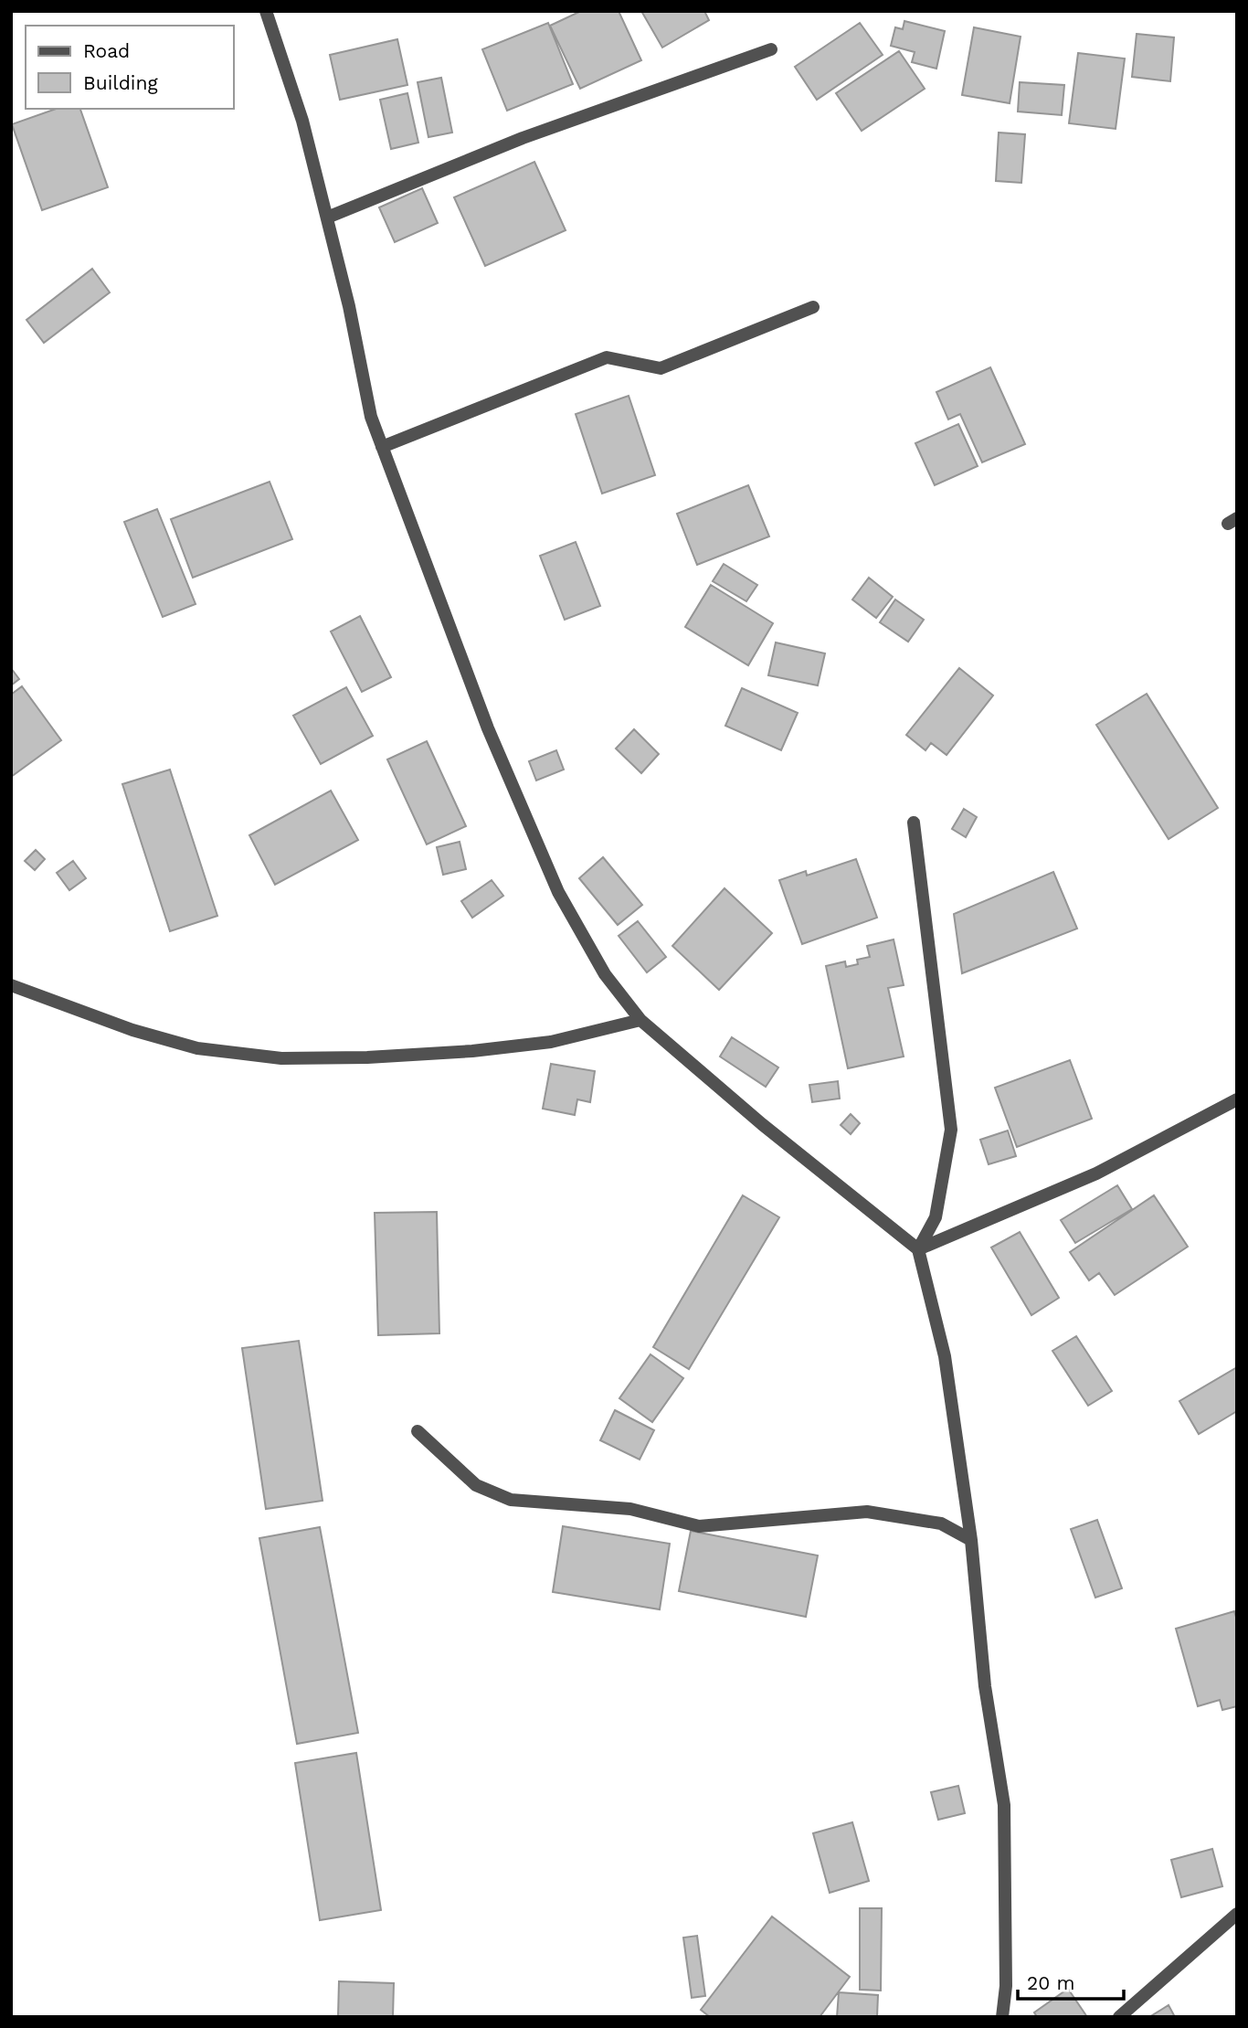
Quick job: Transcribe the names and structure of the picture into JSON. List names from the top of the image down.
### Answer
{
  "legend": ["Road", "Building"],
  "scale_bar": "20 m"
}
